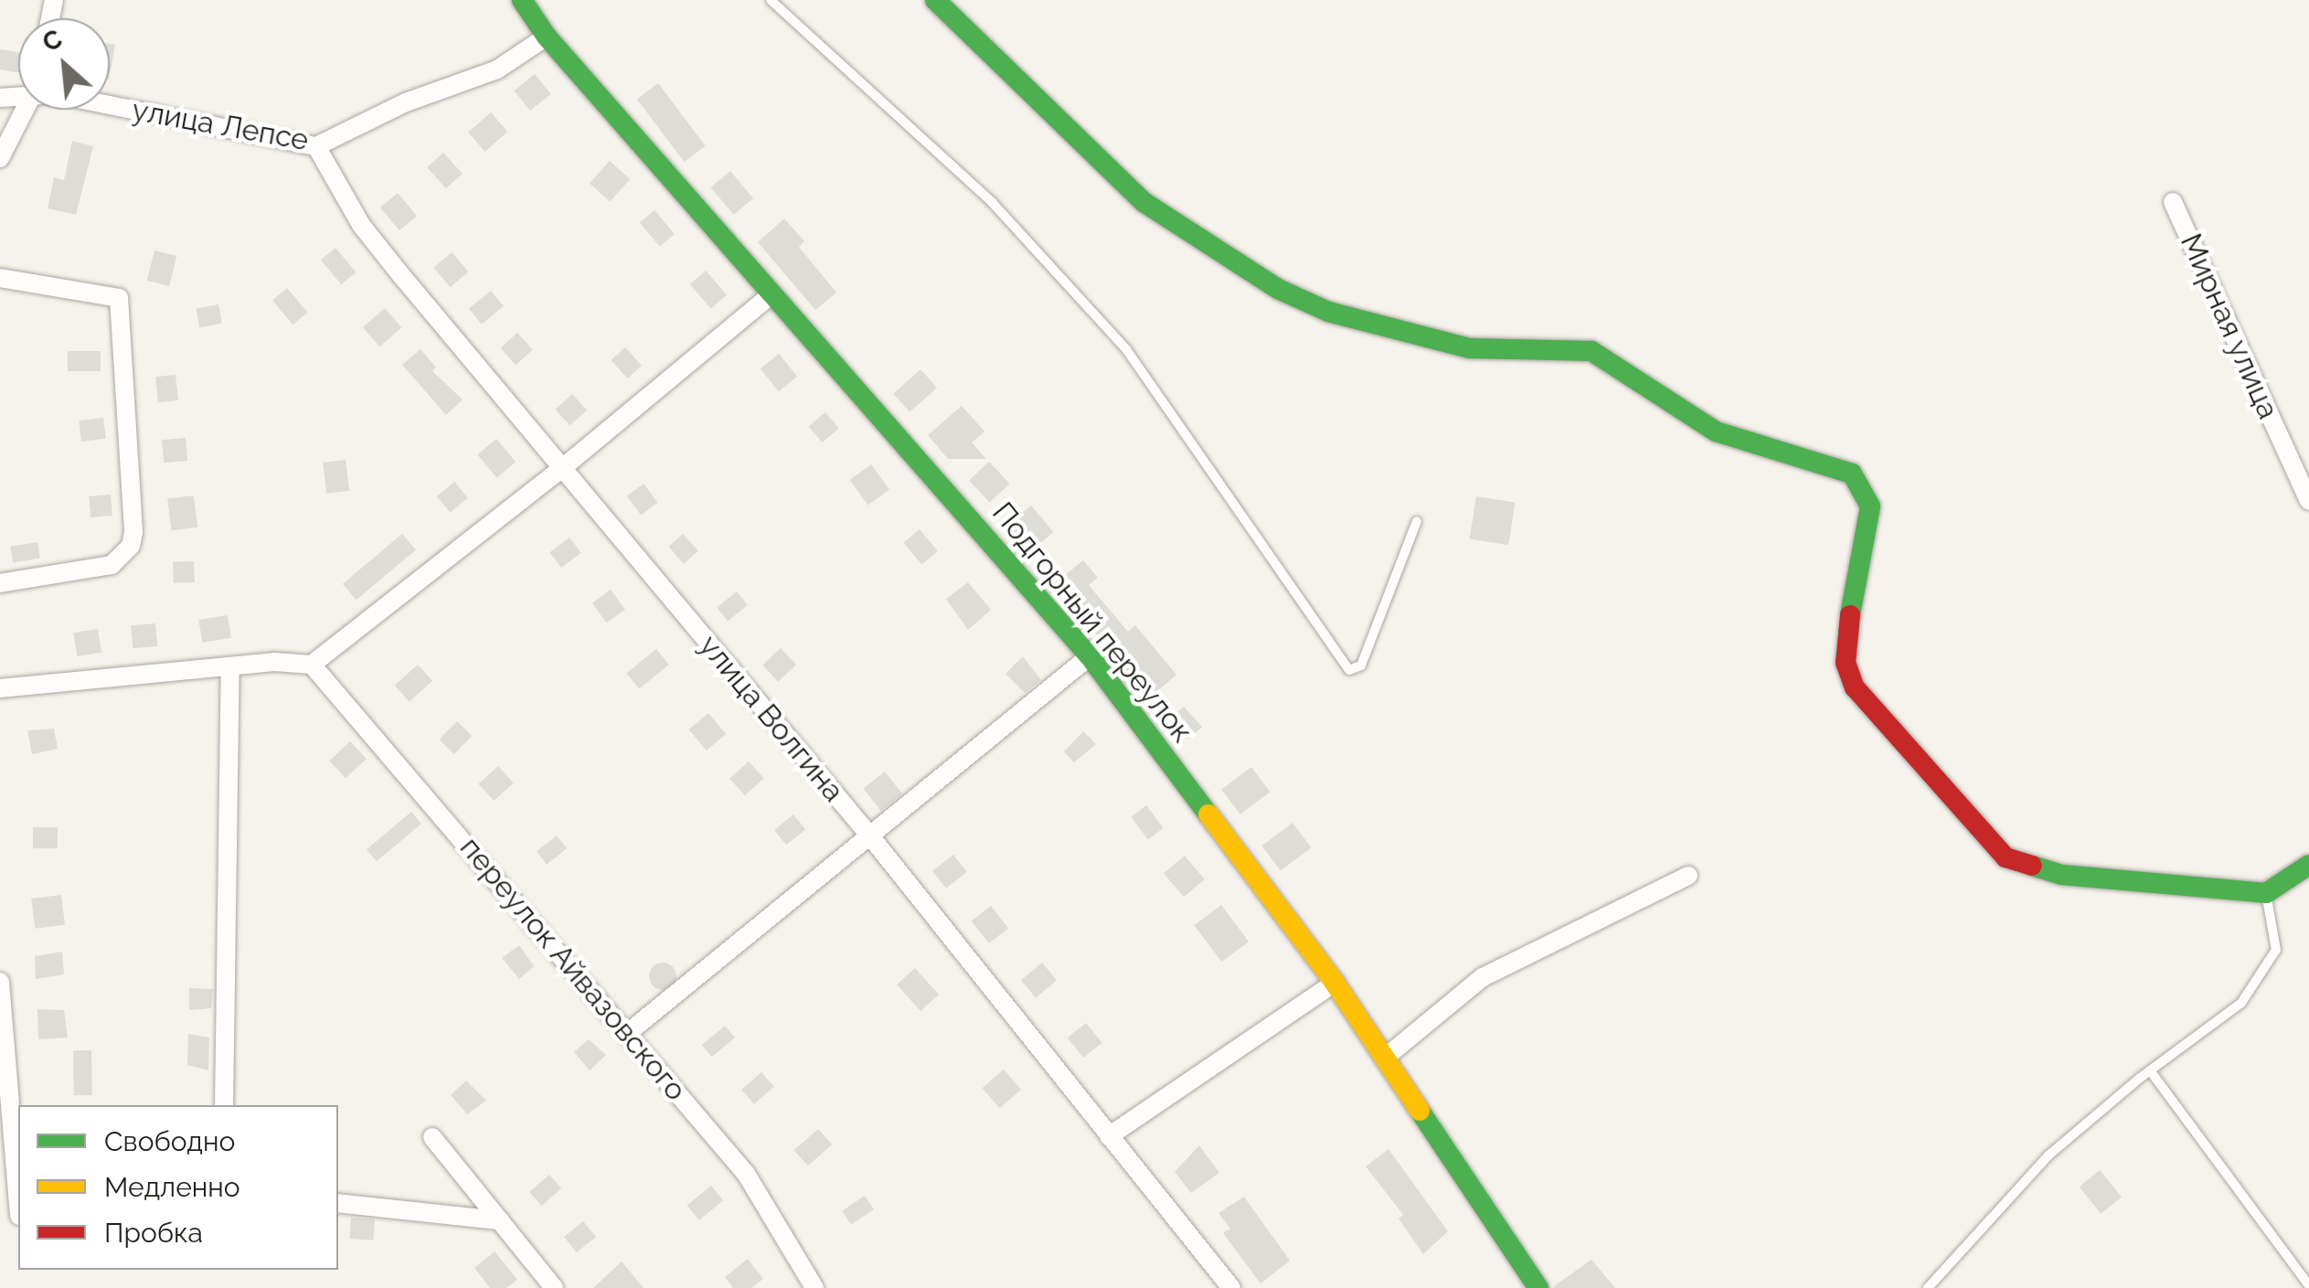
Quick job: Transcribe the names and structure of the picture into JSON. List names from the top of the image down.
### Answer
{
  "streets": {
    "street": [
      "улица Лепсе",
      "Мирная улица",
      "Подгорный переулок",
      "улица Волгина",
      "переулок Айвазовского"
    ]
  },
  "crossings": [
    ["улица Лепсе", "Подгорный переулок"],
    ["улица Лепсе", "улица Волгина"]
  ],
  "legend": ["Свободно", "Медленно", "Пробка"],
  "north": "top left"
}
